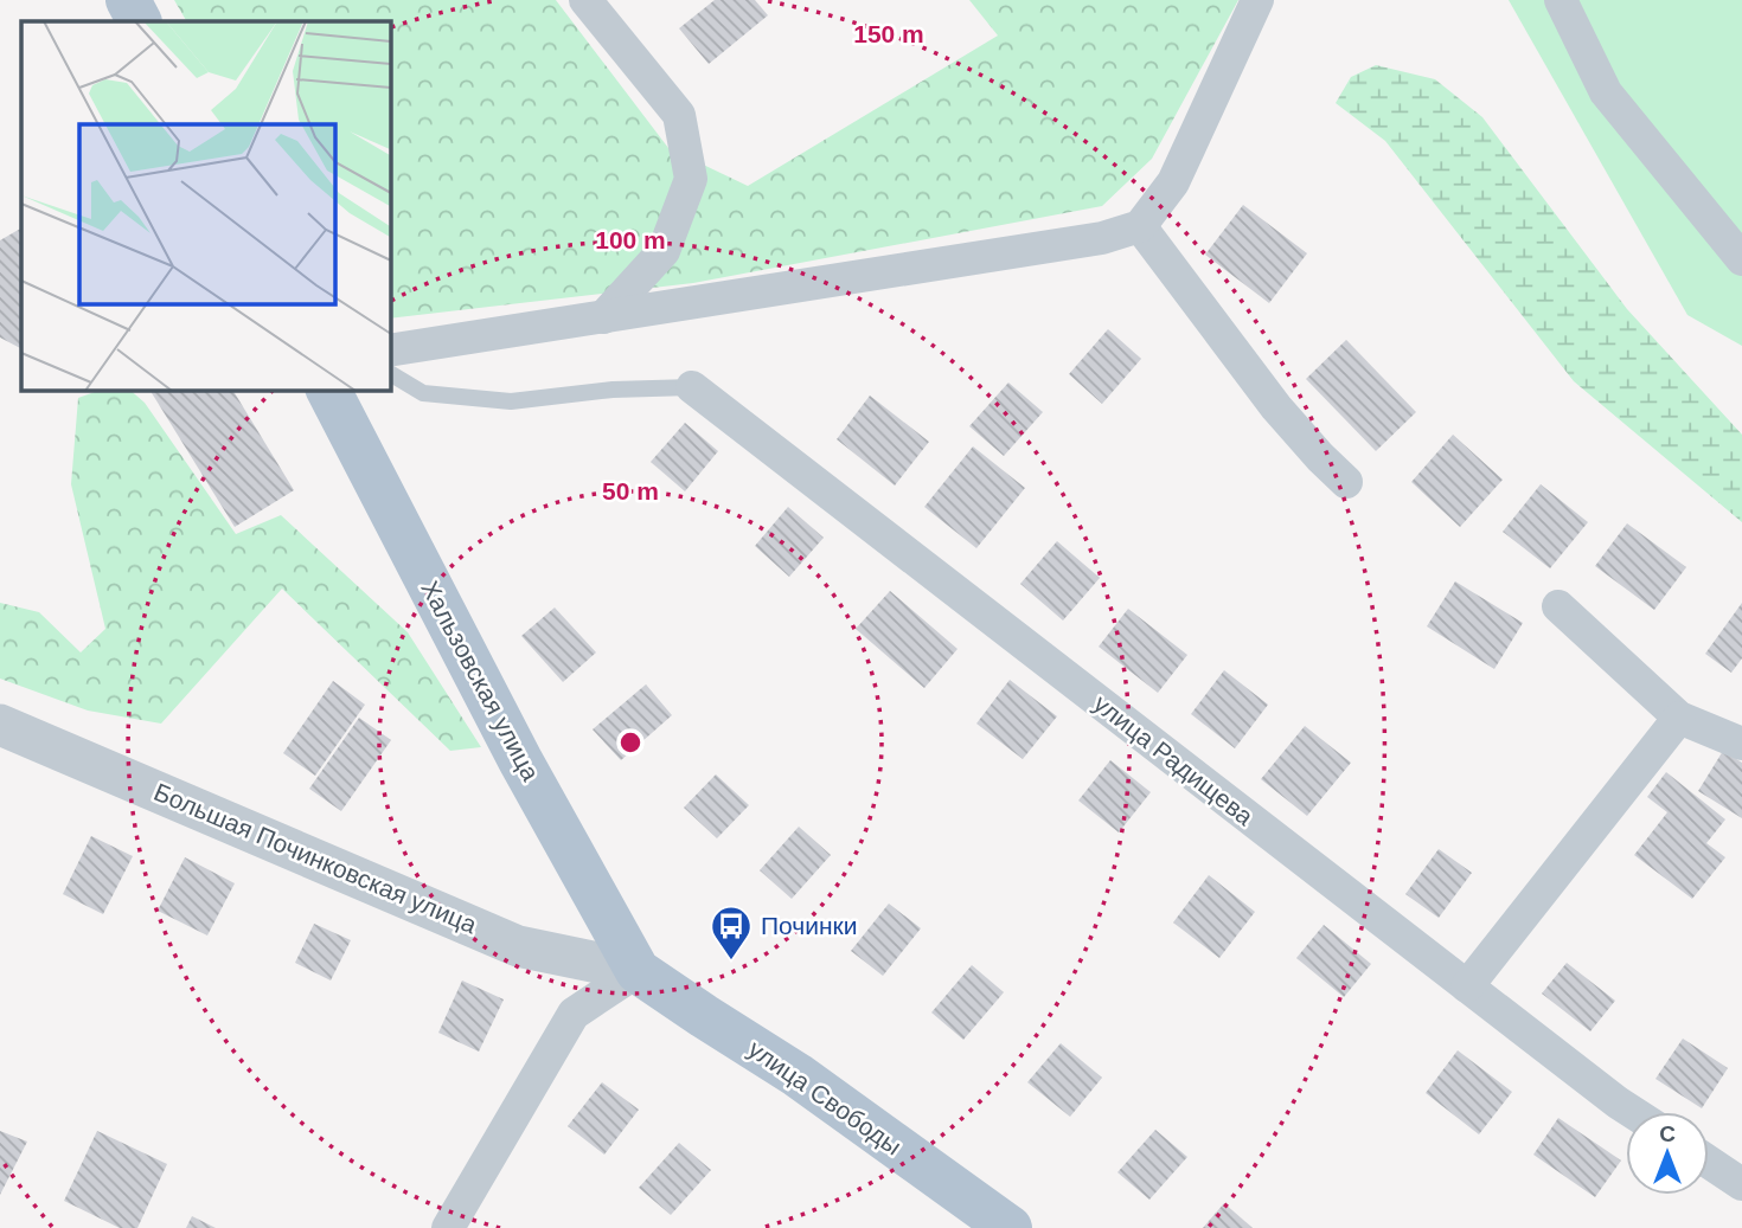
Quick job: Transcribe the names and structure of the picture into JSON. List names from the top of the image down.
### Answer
{
  "streets": {
    "main road": ["Хальзовская улица", "улица Свободы"],
    "street": ["улица Радищева", "Большая Починковская улица"]
  },
  "crossings": [
    ["Хальзовская улица", "Большая Починковская улица"],
    ["Хальзовская улица", "улица Свободы"],
    ["Большая Починковская улица", "улица Свободы"]
  ],
  "places": {
    "bus stop": ["Починки"]
  },
  "north": "top",
  "rings": ["150 m", "100 m", "50 m"]
}
